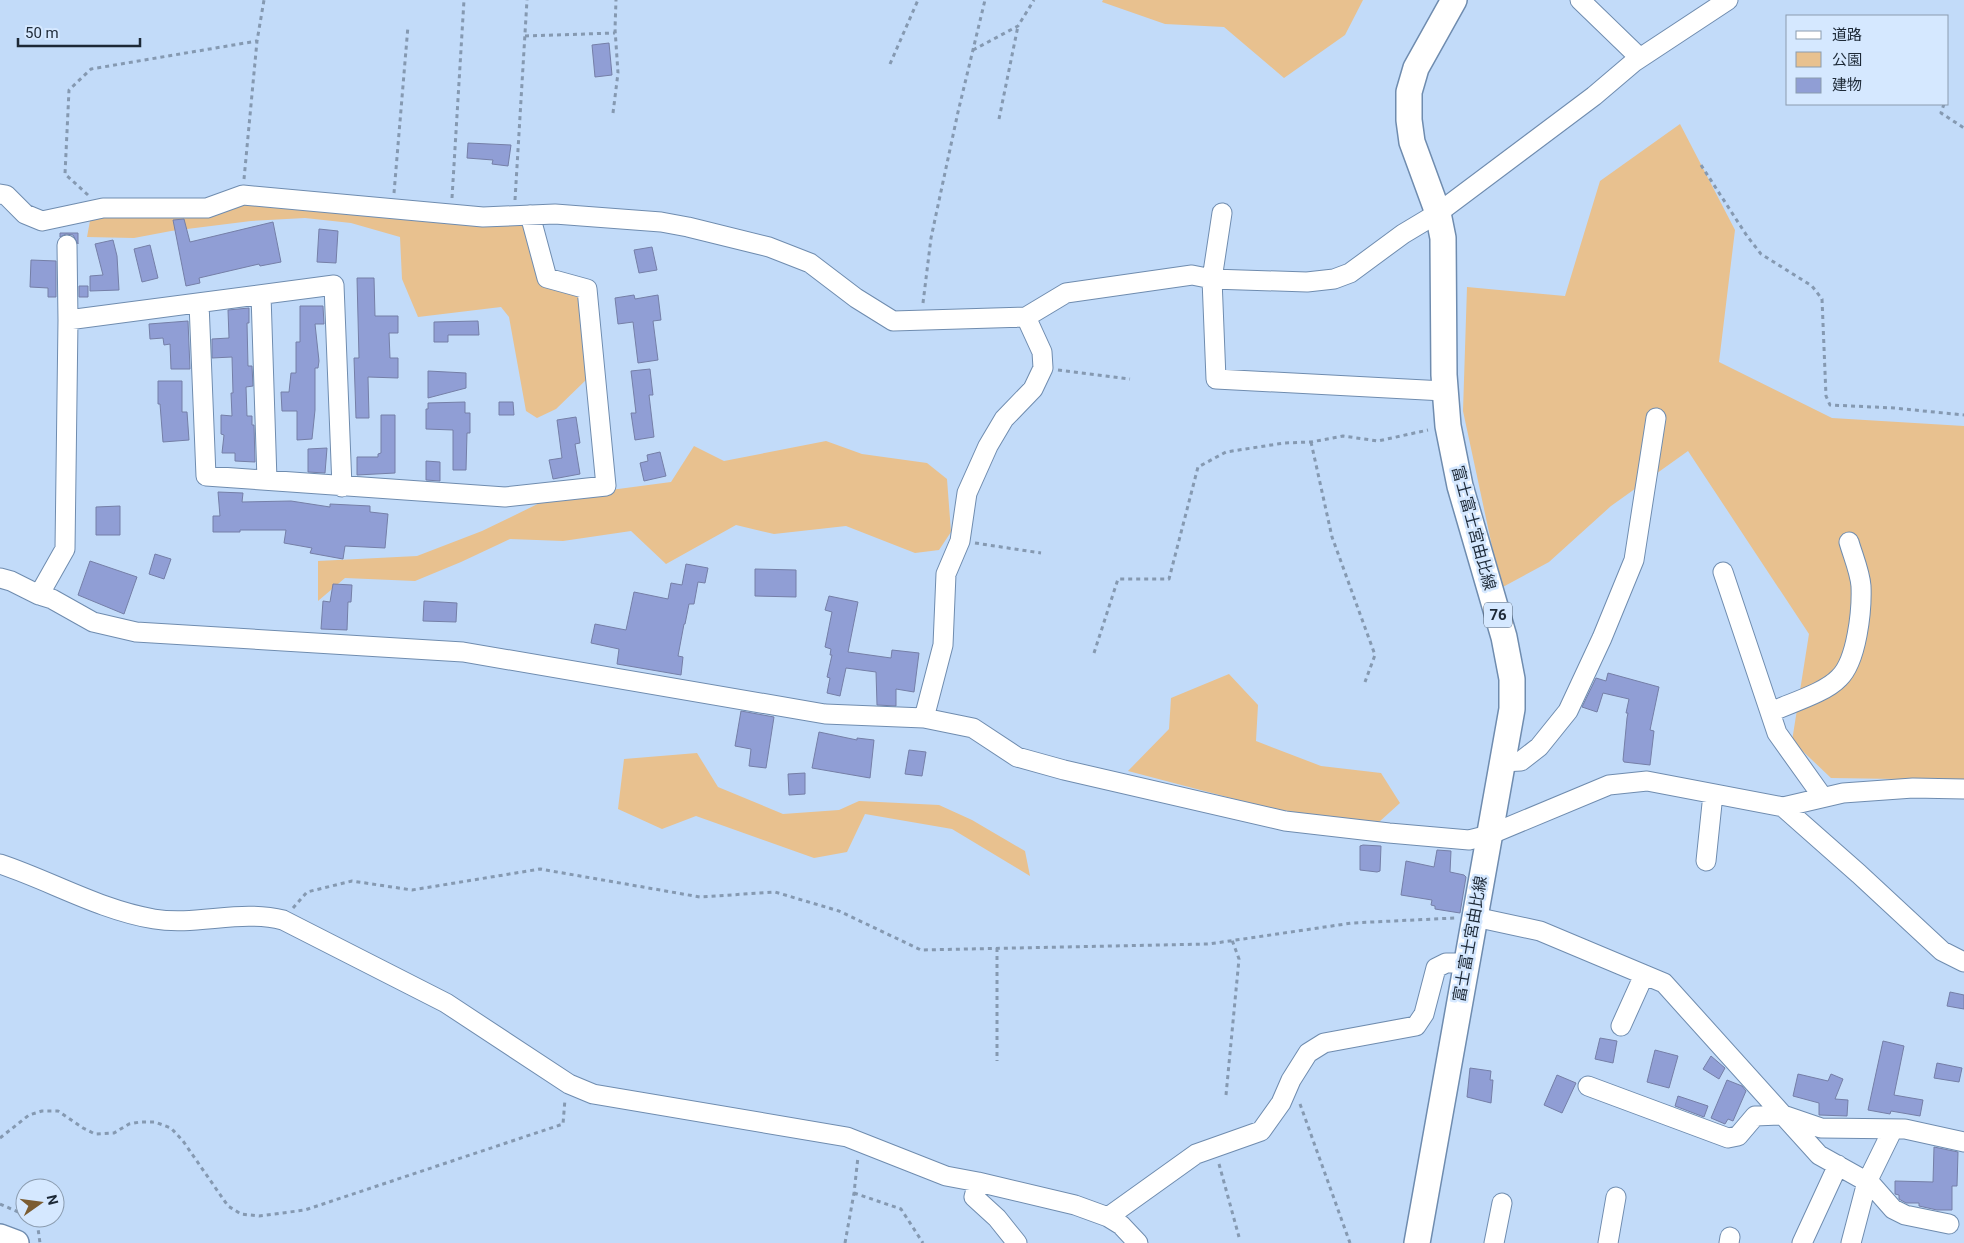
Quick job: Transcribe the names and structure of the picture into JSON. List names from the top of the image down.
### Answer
{
  "streets": {
    "main road": ["富士富士宮由比線", "76"]
  },
  "legend": ["道路", "公園", "建物"],
  "scale_bar": "50 m",
  "north": "right"
}
